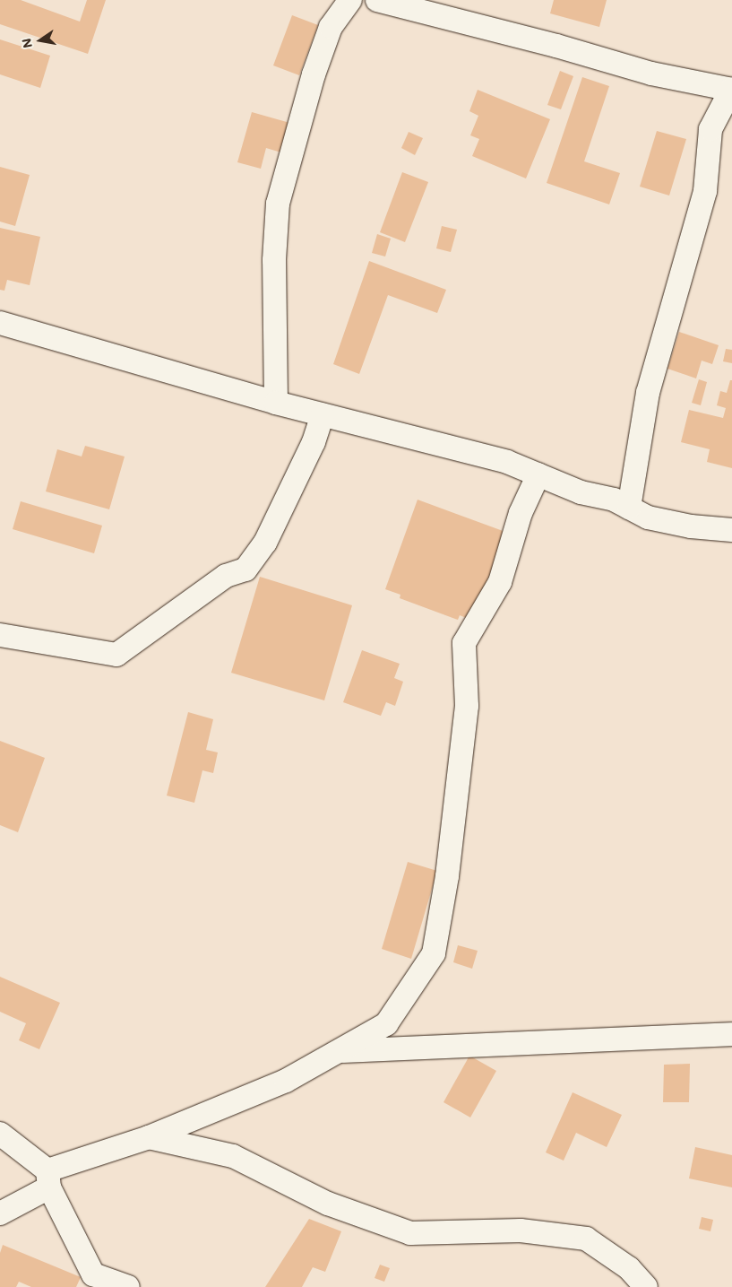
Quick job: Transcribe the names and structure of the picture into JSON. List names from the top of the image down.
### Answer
{
  "north": "left"
}
